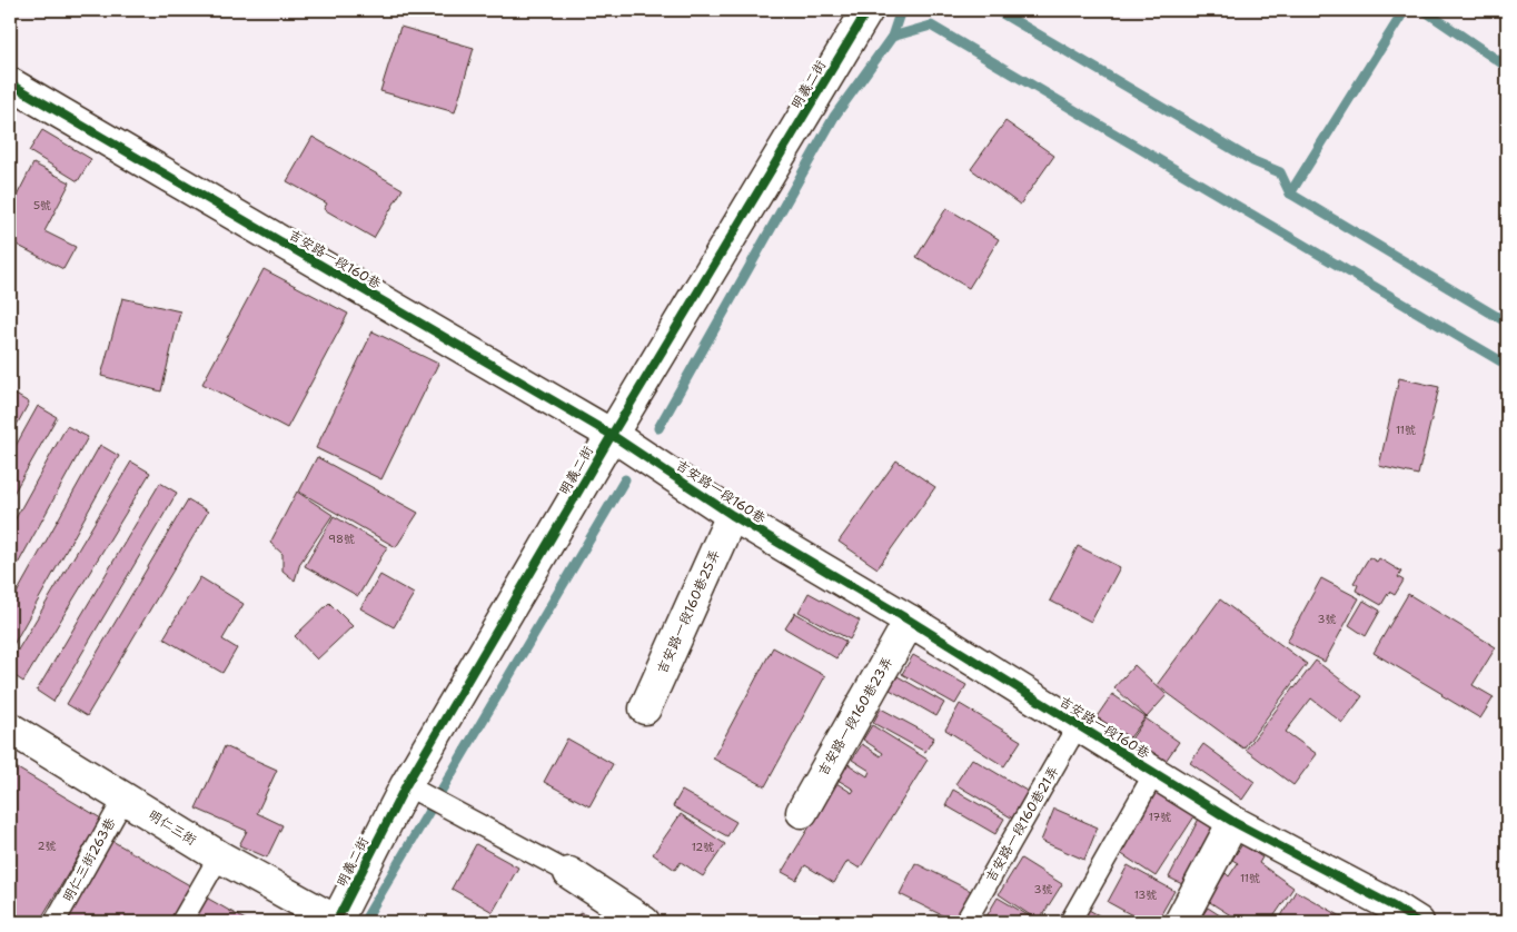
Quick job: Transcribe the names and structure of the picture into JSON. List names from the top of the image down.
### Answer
{
  "streets": {
    "street": [
      "明義二街",
      "吉安路一段160巷",
      "吉安路一段160巷25弄",
      "吉安路一段160巷23弄",
      "明仁三街"
    ],
    "lane": ["吉安路一段160巷21弄", "明仁三街263巷"]
  },
  "crossings": [
    ["明義二街", "吉安路一段160巷"],
    ["明義二街", "明仁三街"],
    ["吉安路一段160巷", "吉安路一段160巷25弄"],
    ["吉安路一段160巷", "吉安路一段160巷23弄"],
    ["吉安路一段160巷", "吉安路一段160巷21弄"],
    ["明仁三街", "明仁三街263巷"]
  ],
  "house_numbers": [
    "5號",
    "11號",
    "98號",
    "3號",
    "17號",
    "2號",
    "12號",
    "11號",
    "3號",
    "13號"
  ]
}
